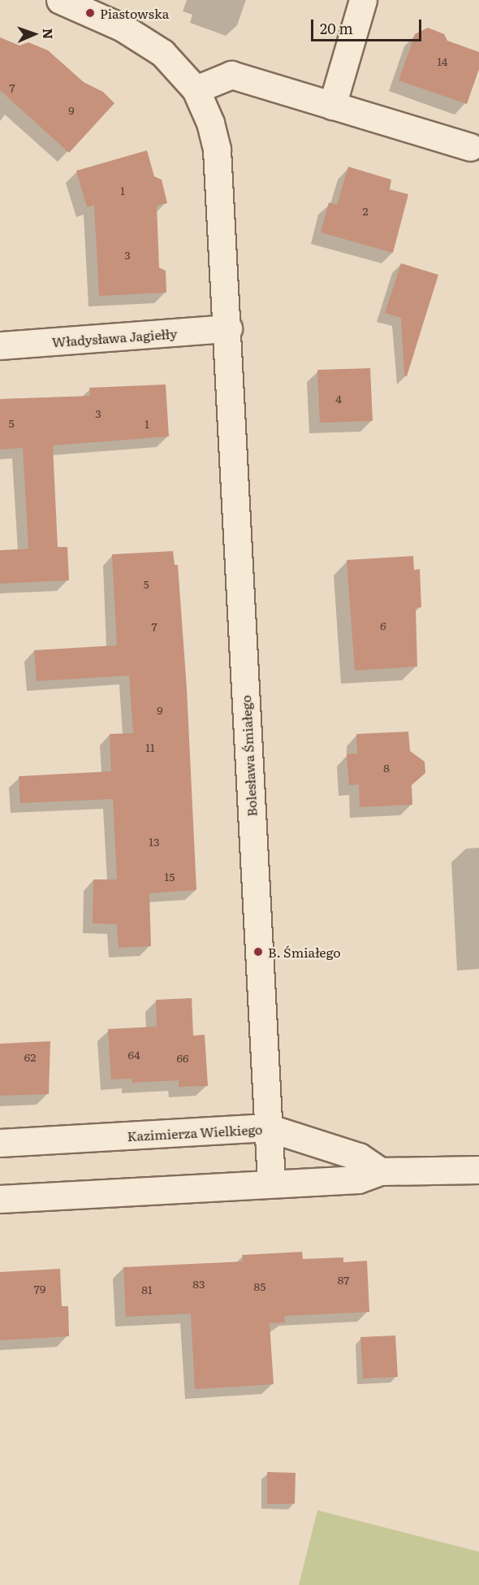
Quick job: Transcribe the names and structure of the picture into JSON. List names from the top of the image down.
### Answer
{
  "streets": {
    "street": ["Władysława Jagiełły", "Bolesława Śmiałego", "Kazimierza Wielkiego"]
  },
  "crossings": [
    ["Władysława Jagiełły", "Bolesława Śmiałego"],
    ["Bolesława Śmiałego", "Kazimierza Wielkiego"]
  ],
  "places": ["Piastowska", "B. Śmiałego"],
  "house_numbers": [
    "14",
    "7",
    "9",
    "1",
    "2",
    "3",
    "4",
    "3",
    "5",
    "1",
    "5",
    "6",
    "7",
    "9",
    "11",
    "8",
    "13",
    "15",
    "64",
    "62",
    "66",
    "87",
    "83",
    "85",
    "79",
    "81"
  ],
  "scale_bar": "20 m",
  "north": "right"
}
